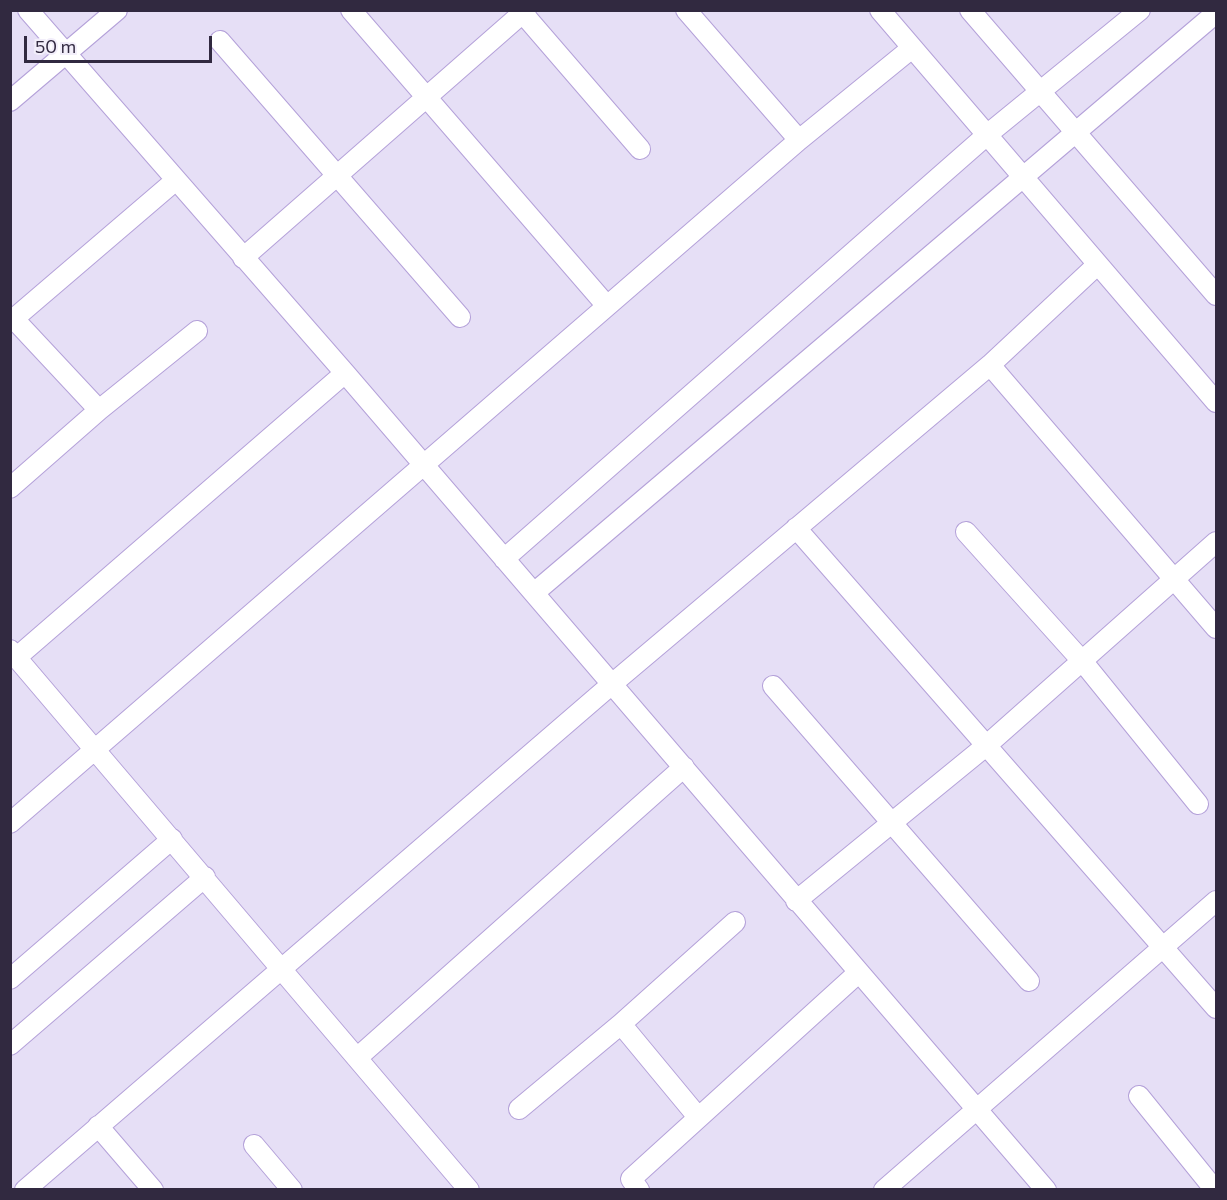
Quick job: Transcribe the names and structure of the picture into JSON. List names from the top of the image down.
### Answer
{
  "scale_bar": "50 m"
}
